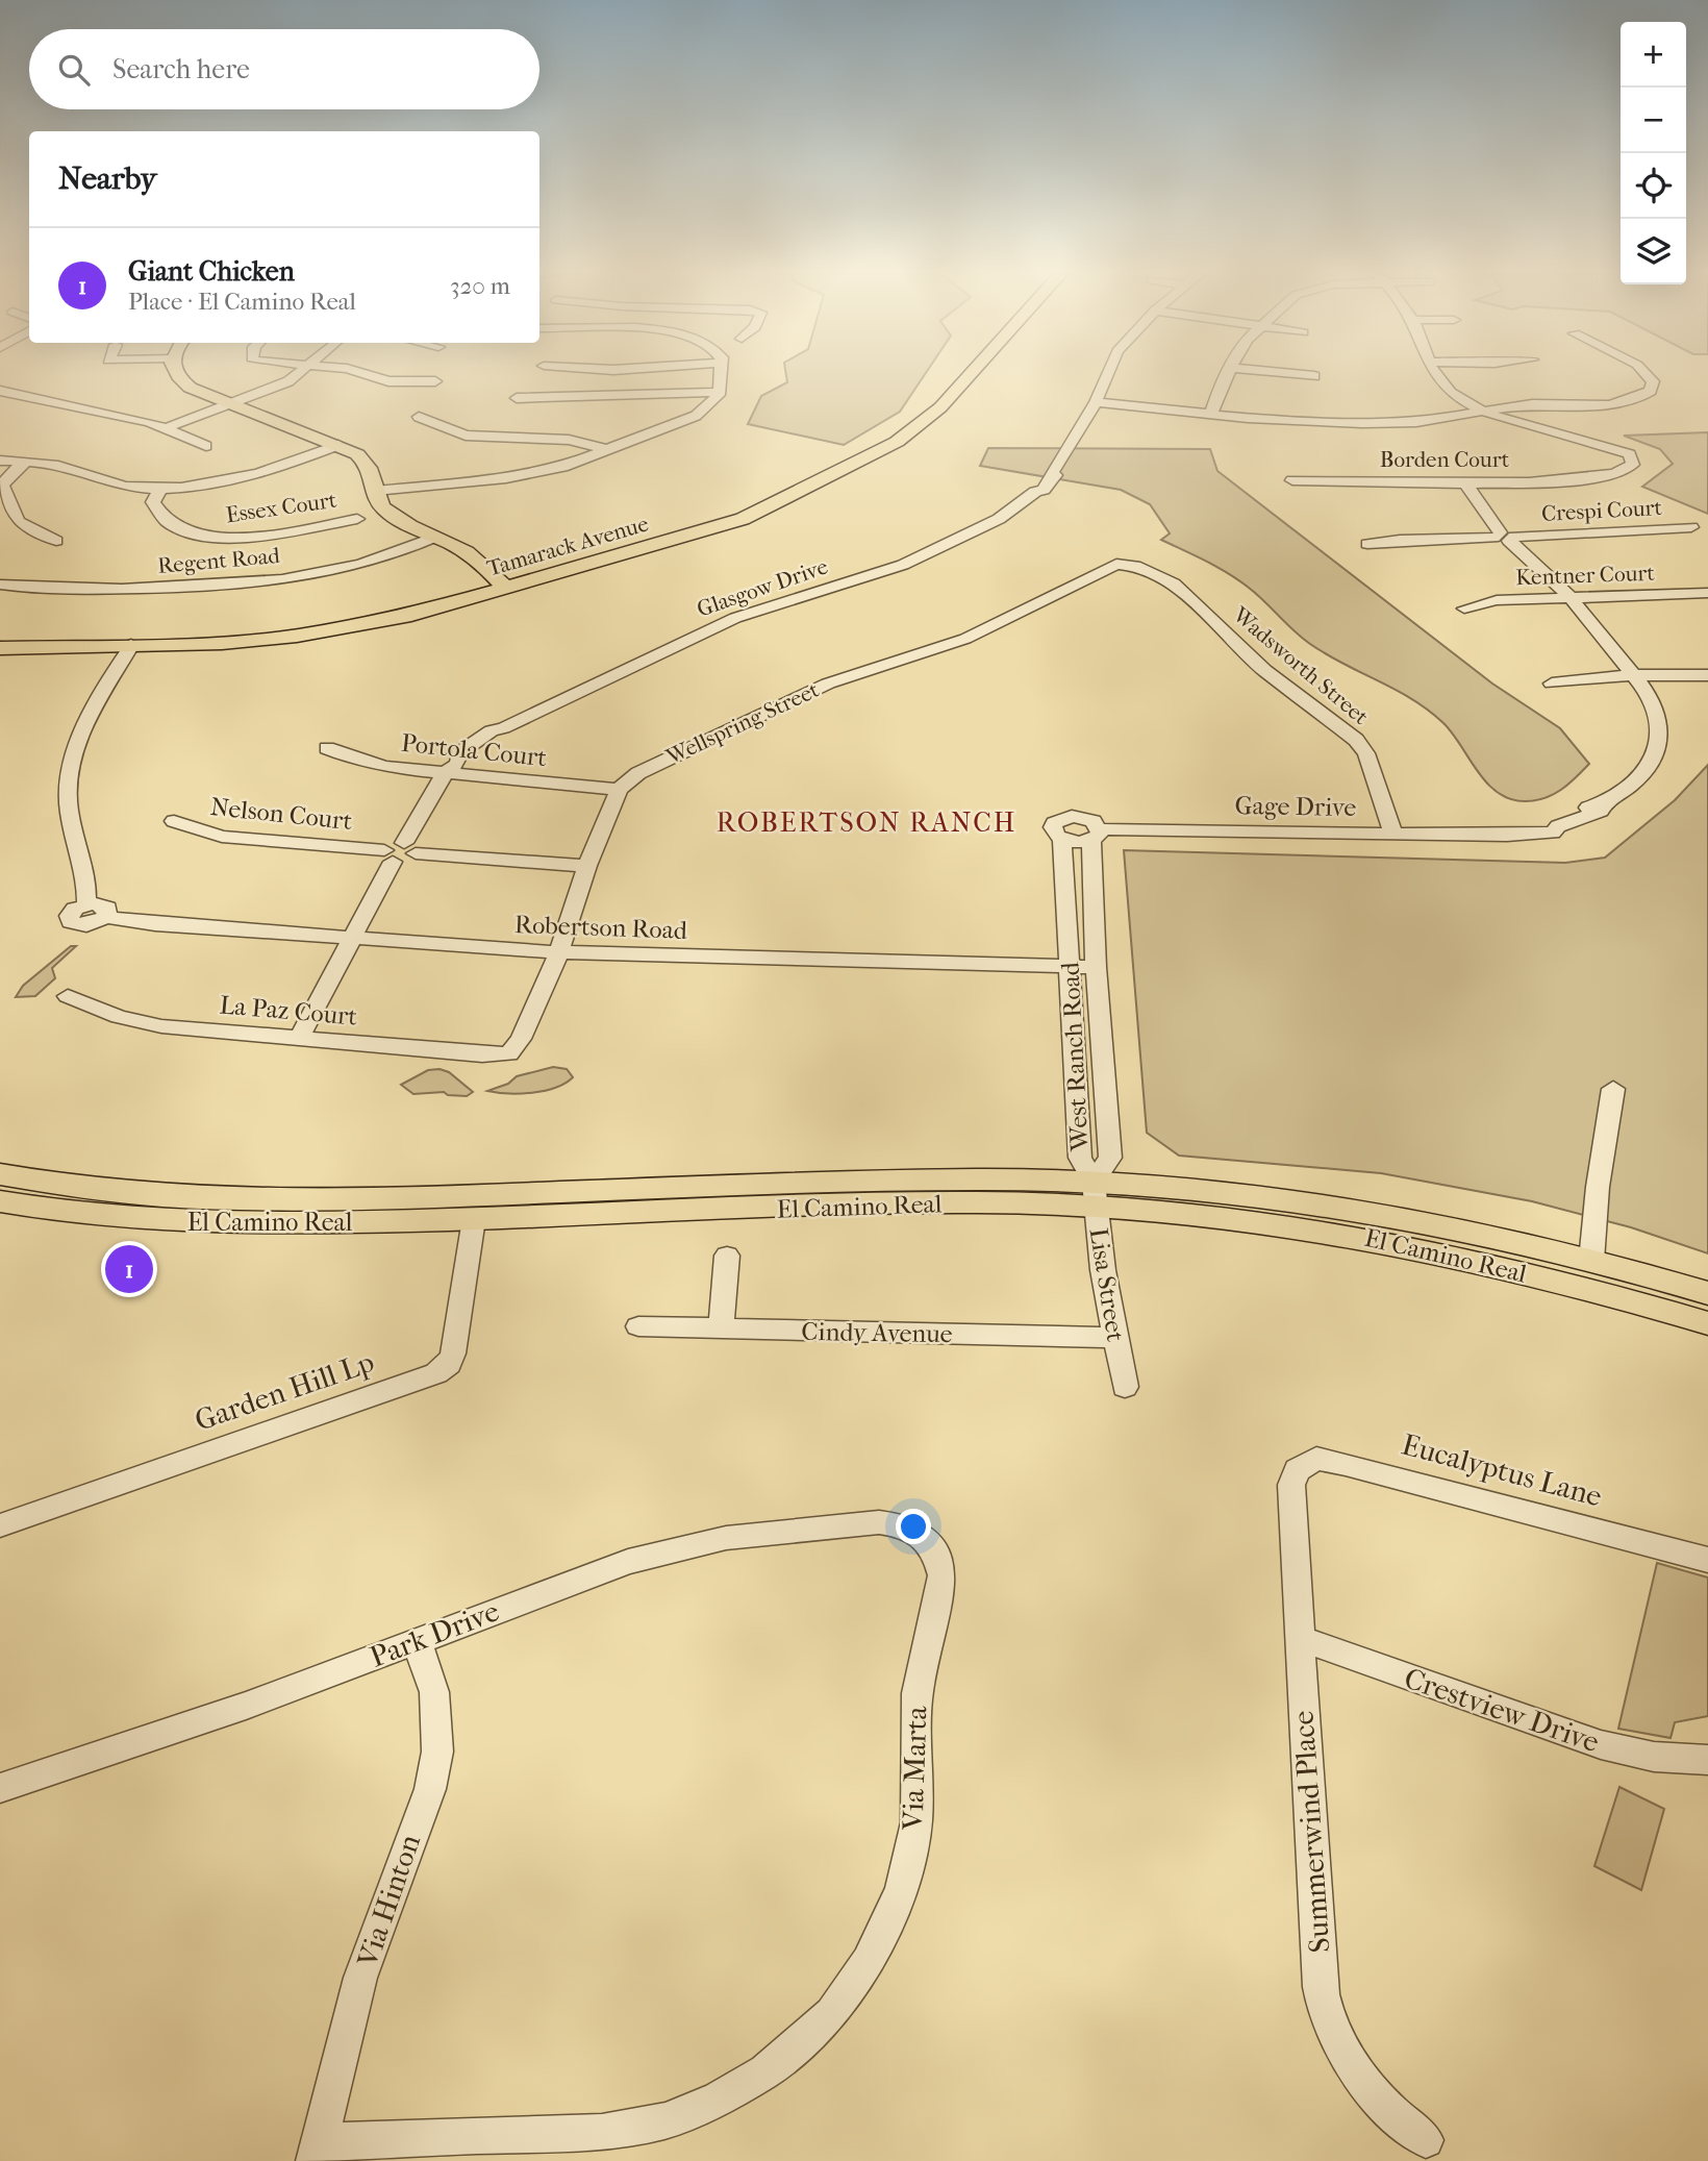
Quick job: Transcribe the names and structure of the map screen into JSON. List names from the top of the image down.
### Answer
{
  "streets": {
    "main road": ["Tamarack Avenue", "El Camino Real"],
    "street": [
      "Borden Court",
      "Essex Court",
      "Crespi Court",
      "Regent Road",
      "Kentner Court",
      "Glasgow Drive",
      "Wadsworth Street",
      "Wellspring Street",
      "Portola Court",
      "Gage Drive",
      "Nelson Court",
      "Robertson Road",
      "La Paz Court",
      "West Ranch Road",
      "Lisa Street",
      "Cindy Avenue",
      "Garden Hill Lp",
      "Eucalyptus Lane",
      "Park Drive",
      "Crestview Drive",
      "Via Marta",
      "Summerwind Place",
      "Via Hinton"
    ]
  },
  "crossings": [
    ["Borden Court", "Gage Drive"],
    ["Crespi Court", "Gage Drive"],
    ["Tamarack Avenue", "Robertson Road"],
    ["Kentner Court", "Gage Drive"],
    ["Glasgow Drive", "Portola Court"],
    ["Wadsworth Street", "Wellspring Street"],
    ["Wadsworth Street", "Gage Drive"],
    ["Wellspring Street", "Portola Court"],
    ["Gage Drive", "West Ranch Road"],
    ["Robertson Road", "La Paz Court"],
    ["Robertson Road", "West Ranch Road"],
    ["West Ranch Road", "El Camino Real"],
    ["West Ranch Road", "Lisa Street"],
    ["El Camino Real", "Lisa Street"],
    ["El Camino Real", "Garden Hill Lp"],
    ["Lisa Street", "Cindy Avenue"],
    ["Eucalyptus Lane", "Summerwind Place"],
    ["Park Drive", "Via Marta"],
    ["Park Drive", "Via Hinton"],
    ["Crestview Drive", "Summerwind Place"],
    ["Via Marta", "Via Hinton"]
  ],
  "districts": ["ROBERTSON RANCH"],
  "page": {
    "map_buttons": ["+", "−"],
    "search": "Search here",
    "heading": "Nearby",
    "list": [
      {
        "mark": "1",
        "name": "Giant Chicken",
        "note": "Place · El Camino Real",
        "value": "320 m"
      }
    ],
    "pins": "1"
  }
}
